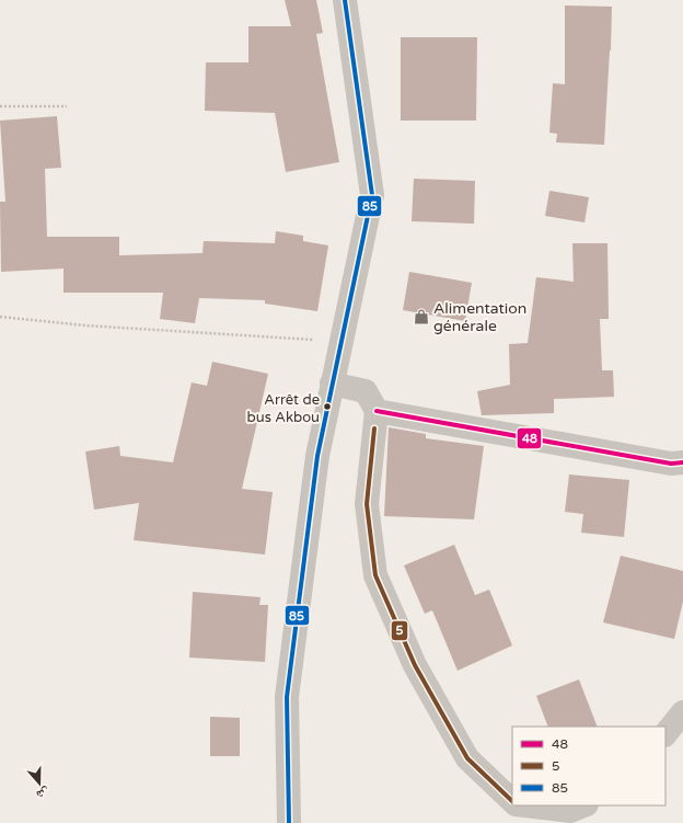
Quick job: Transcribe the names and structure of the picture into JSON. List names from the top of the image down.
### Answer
{
  "places": {
    "shop": ["Alimentation générale"],
    "other": ["Arrêt de bus Akbou"]
  },
  "lines": ["transit line 85", "transit line 48", "transit line 5"],
  "legend": ["48", "5", "85"],
  "north": "bottom"
}
